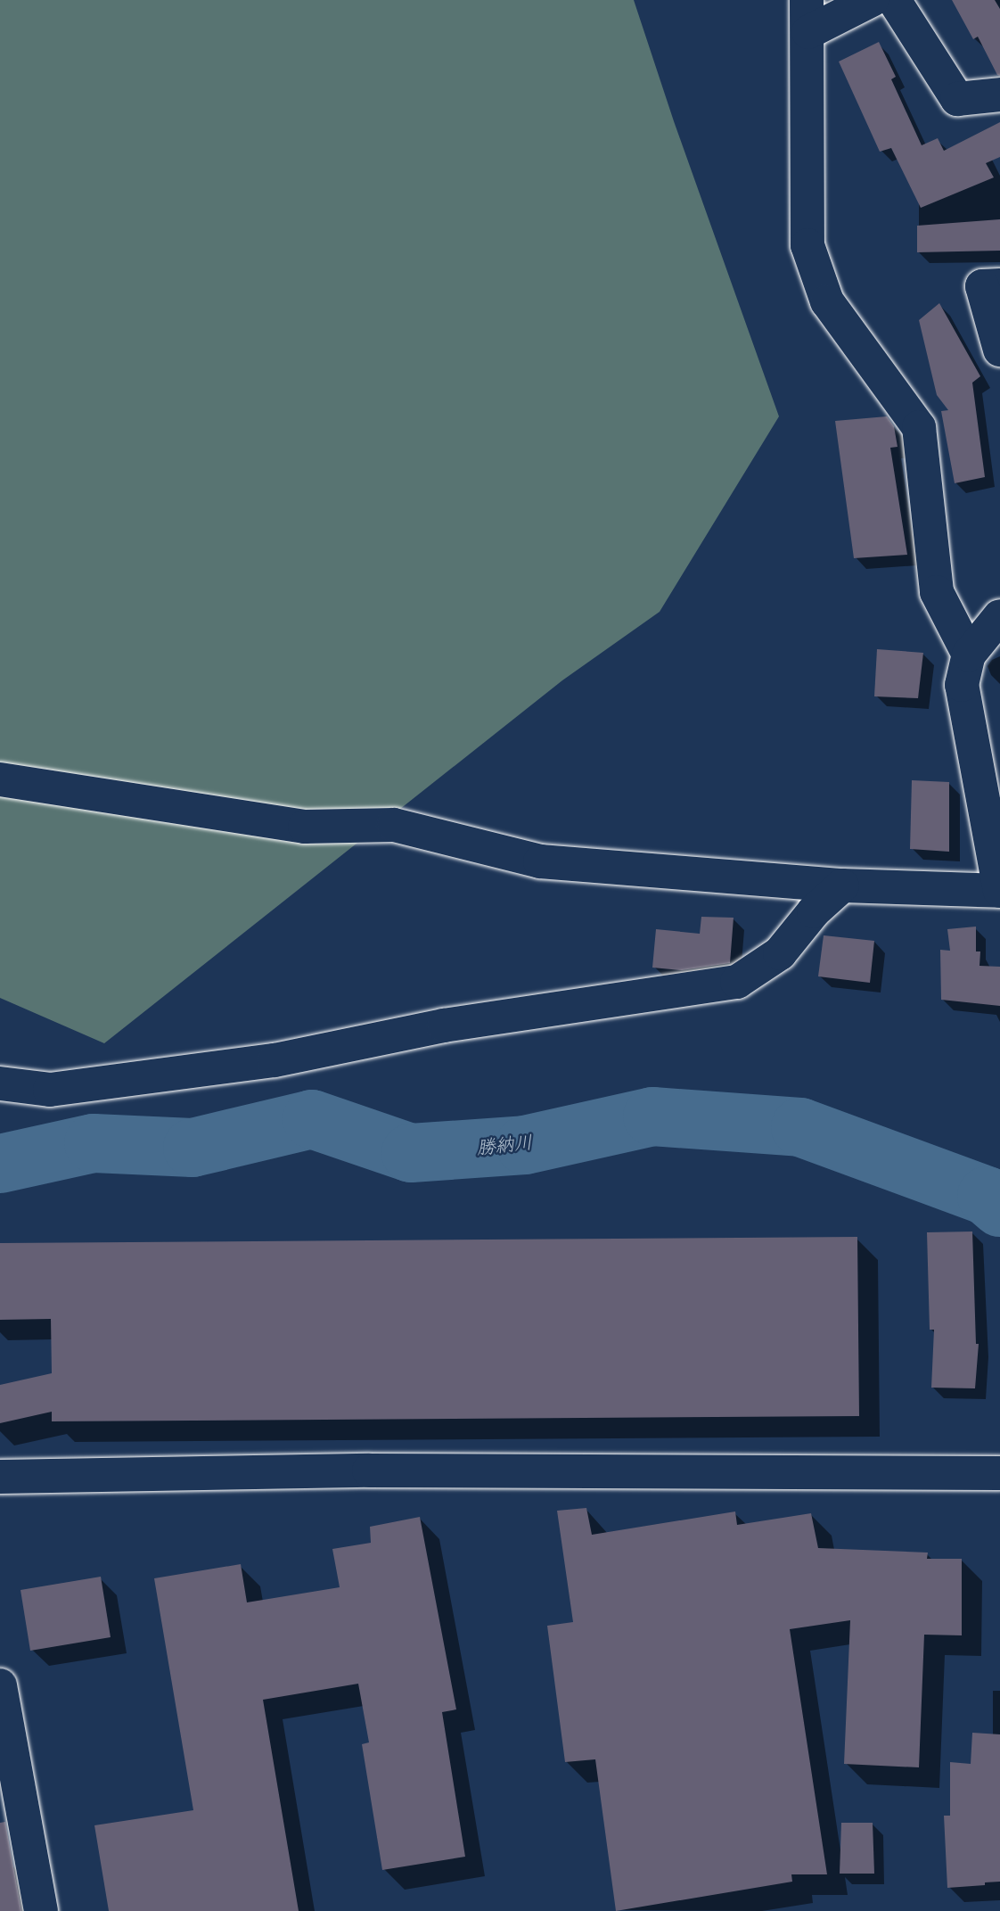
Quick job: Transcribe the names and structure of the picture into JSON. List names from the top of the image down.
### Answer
{
  "water": ["勝納川"]
}
